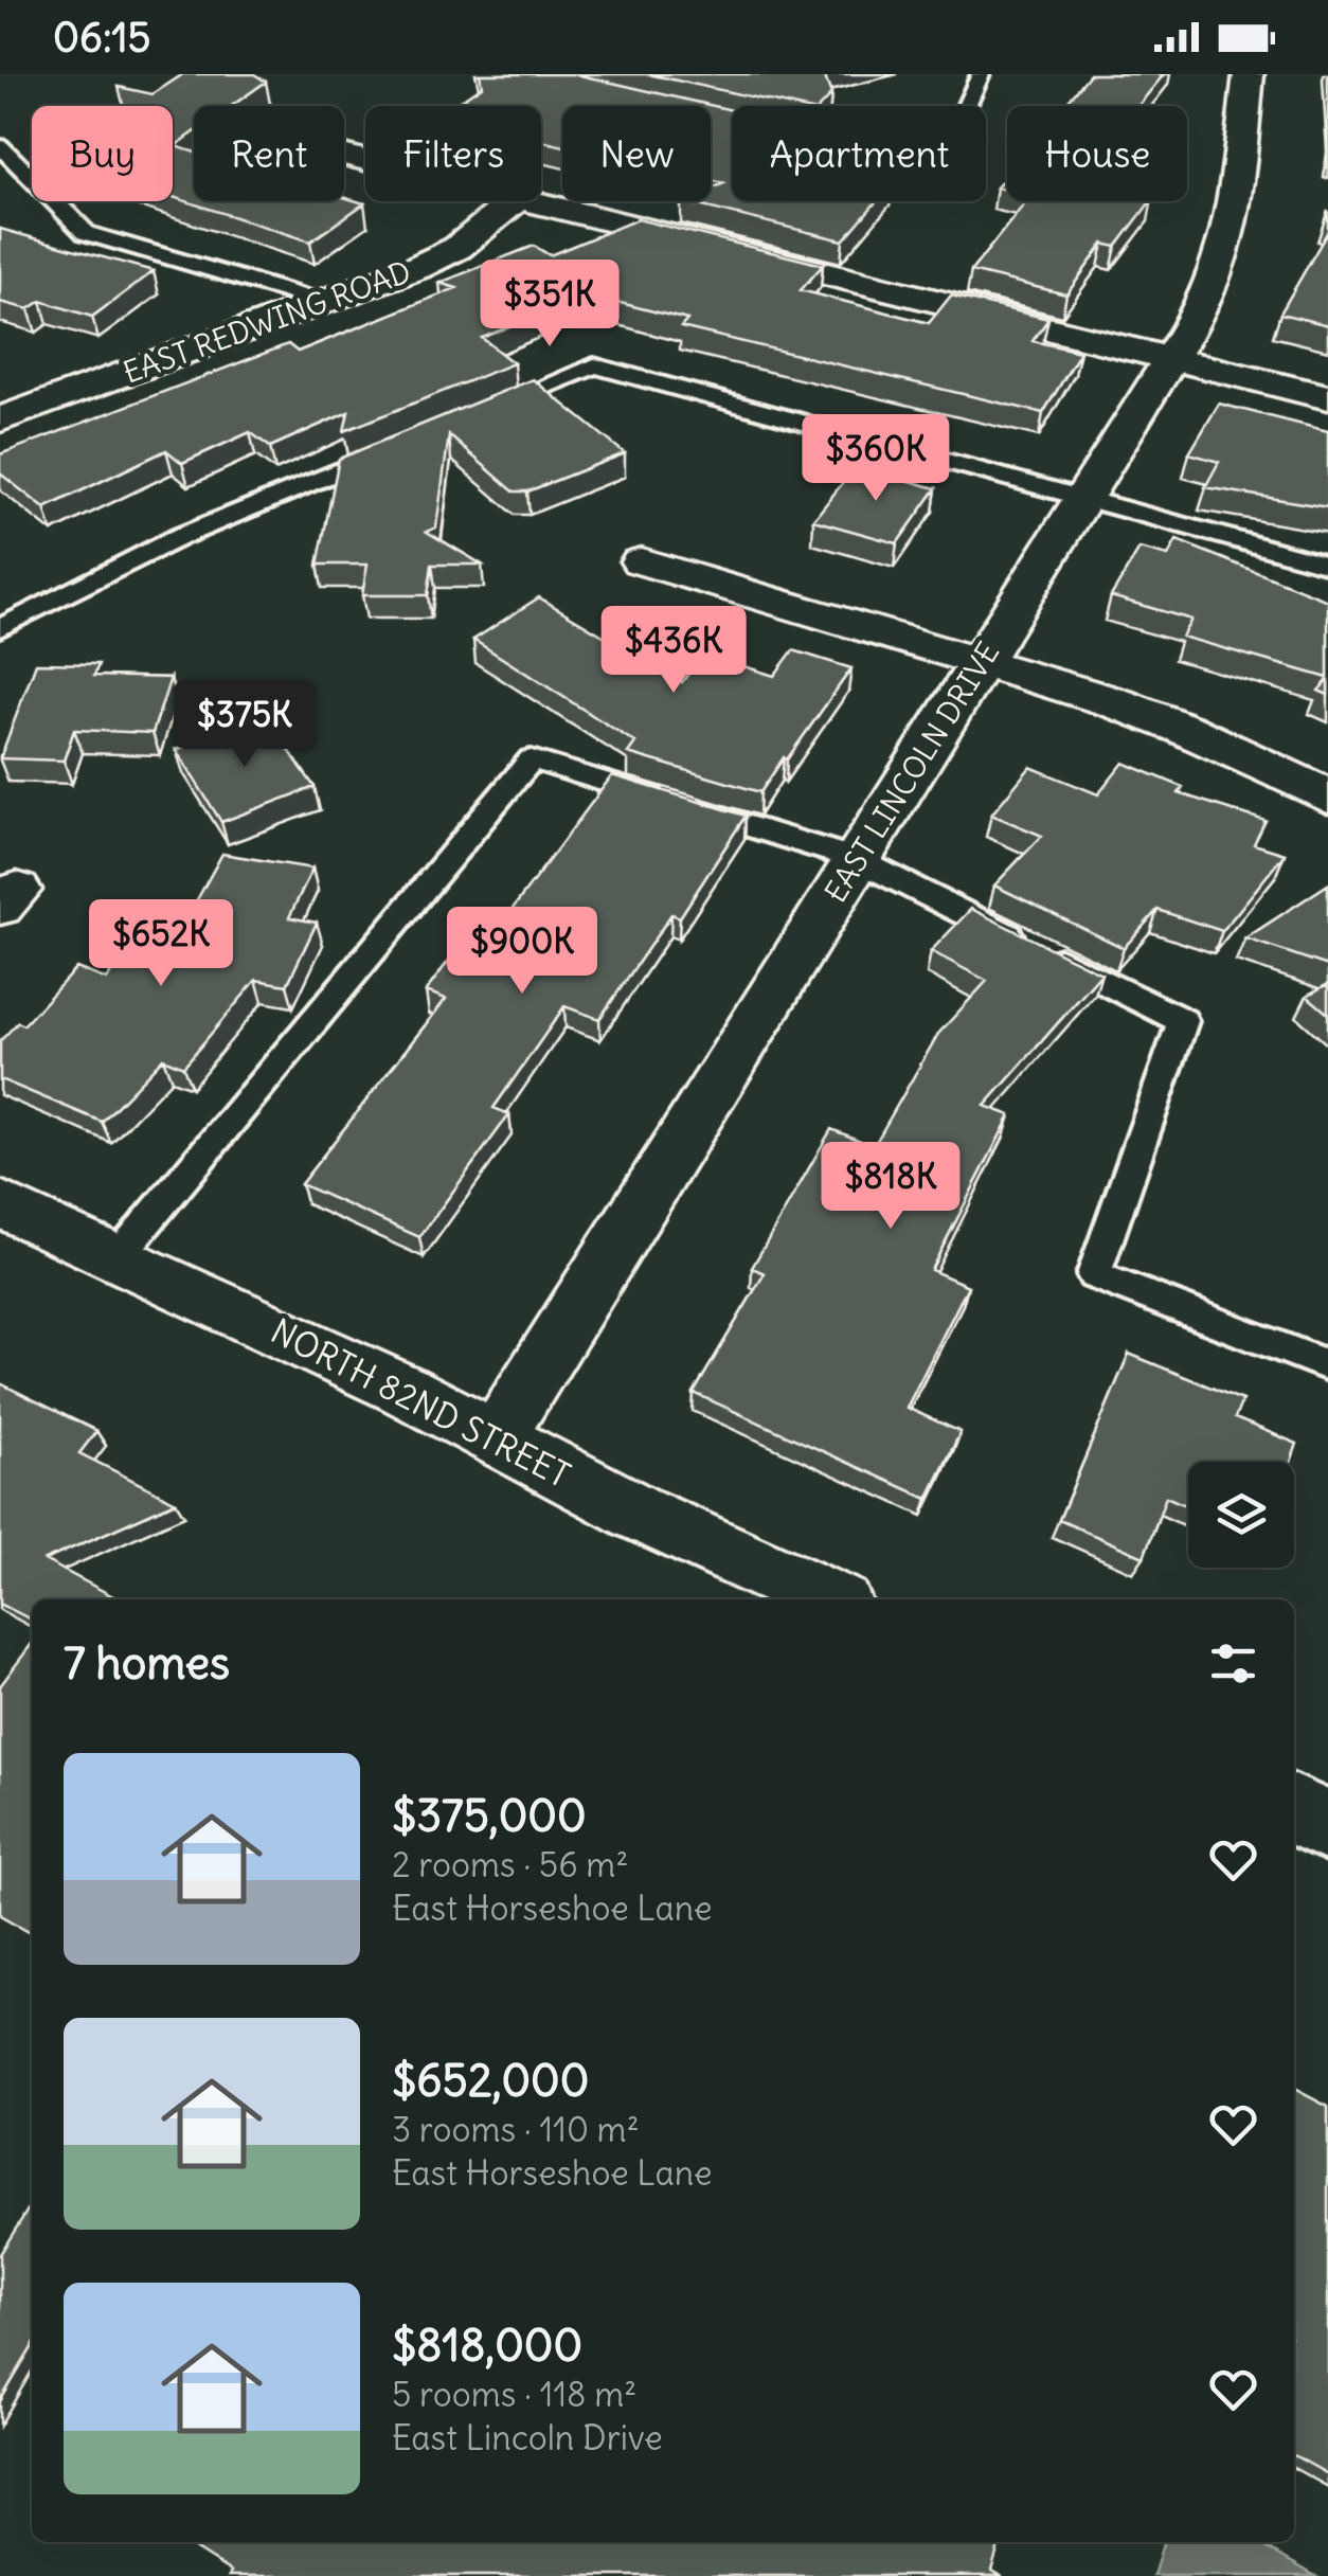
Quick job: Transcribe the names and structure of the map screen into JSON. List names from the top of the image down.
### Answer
{
  "streets": {
    "street": ["EAST REDWING ROAD", "EAST LINCOLN DRIVE", "NORTH 82ND STREET"]
  },
  "crossings": [
    ["EAST LINCOLN DRIVE", "NORTH 82ND STREET"]
  ],
  "page": {
    "status": "06:15",
    "chip": [
      "Buy",
      "Rent",
      "Filters",
      "New",
      "Apartment",
      "House"
    ],
    "price": [
      "$351K",
      "$360K",
      "$436K",
      "$375K",
      "$652K",
      "$900K",
      "$818K"
    ],
    "heading": "7 homes",
    "list": [
      {
        "name": "$375,000",
        "note": "2 rooms · 56 m² · East Horseshoe Lane"
      },
      {
        "name": "$652,000",
        "note": "3 rooms · 110 m² · East Horseshoe Lane"
      },
      {
        "name": "$818,000",
        "note": "5 rooms · 118 m² · East Lincoln Drive"
      }
    ]
  }
}
